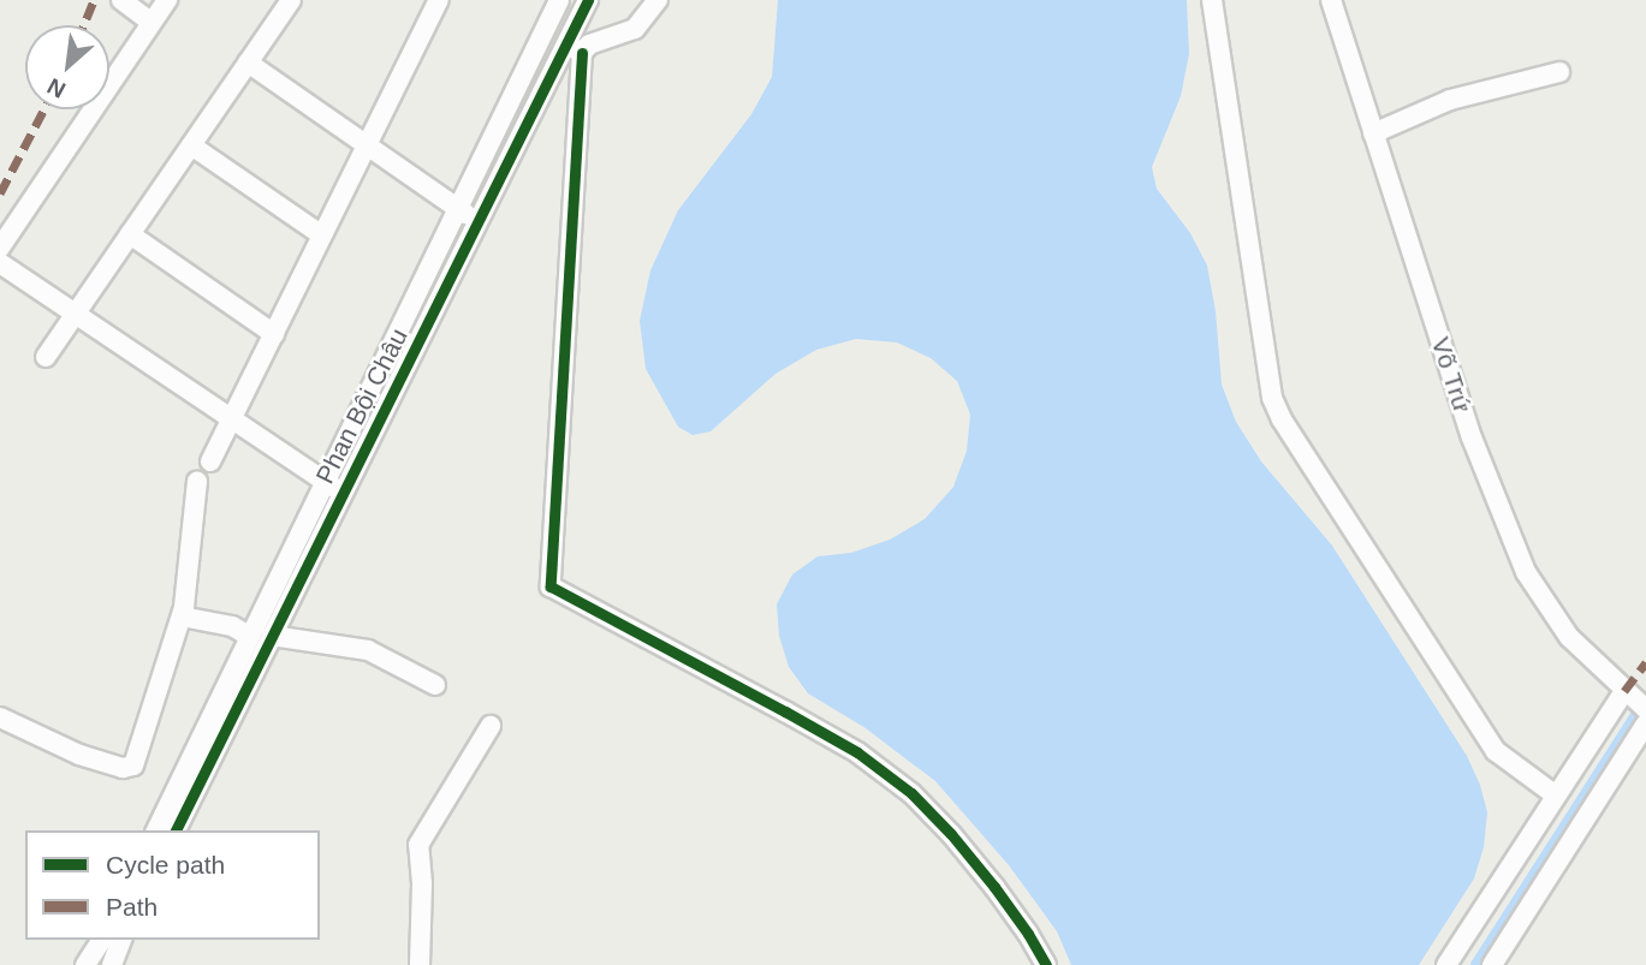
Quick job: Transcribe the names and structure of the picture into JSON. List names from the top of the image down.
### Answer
{
  "streets": {
    "street": ["Võ Trứ", "Phan Bội Châu"]
  },
  "legend": ["Cycle path", "Path"],
  "north": "bottom left"
}
